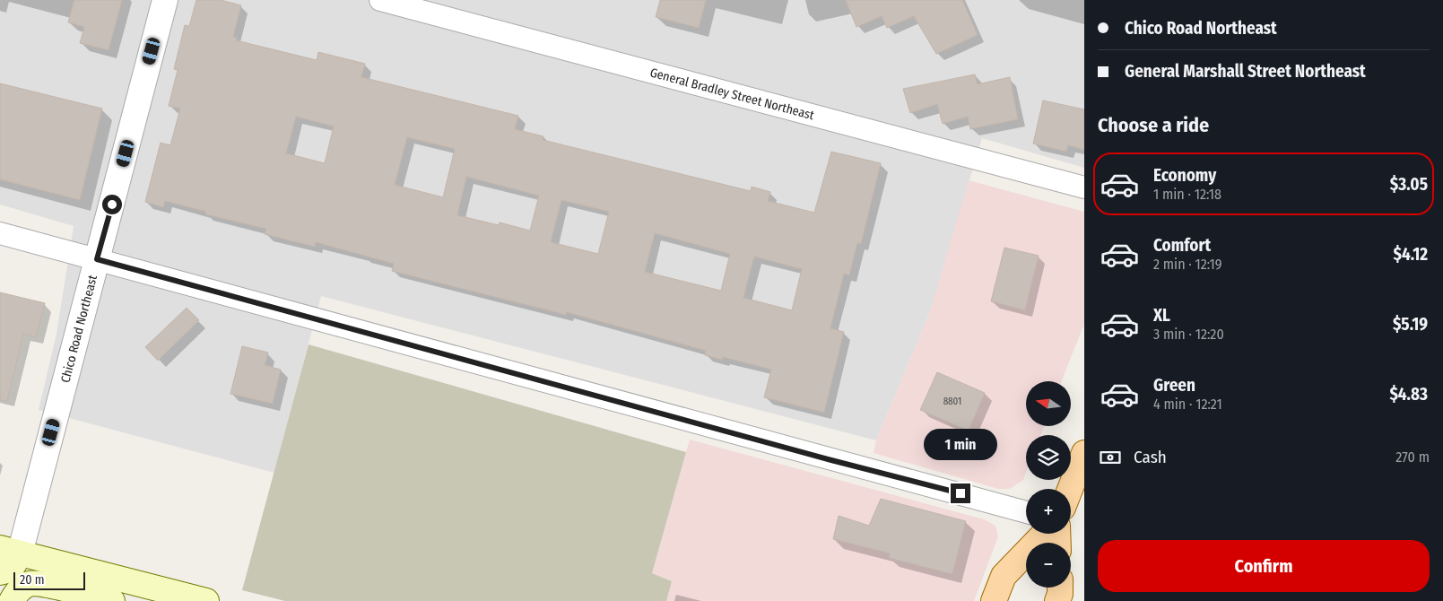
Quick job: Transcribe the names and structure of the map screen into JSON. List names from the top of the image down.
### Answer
{
  "streets": {
    "street": ["General Bradley Street Northeast", "Chico Road Northeast"]
  },
  "house_numbers": ["8801"],
  "scale_bar": "20 m",
  "north": "left",
  "page": {
    "banner": ["Chico Road Northeast", "General Marshall Street Northeast"],
    "heading": "Choose a ride",
    "list": [
      {
        "name": "Economy",
        "note": "1 min · 12:18",
        "value": "$3.05"
      },
      {
        "name": "Comfort",
        "note": "2 min · 12:19",
        "value": "$4.12"
      },
      {
        "name": "XL",
        "note": "3 min · 12:20",
        "value": "$5.19"
      },
      {
        "name": "Green",
        "note": "4 min · 12:21",
        "value": "$4.83"
      }
    ],
    "map_buttons": ["+", "−"],
    "bubble": "1 min",
    "pay": ["Cash", "270 m"],
    "buttons": "Confirm",
    "scale": "20 m"
  }
}
